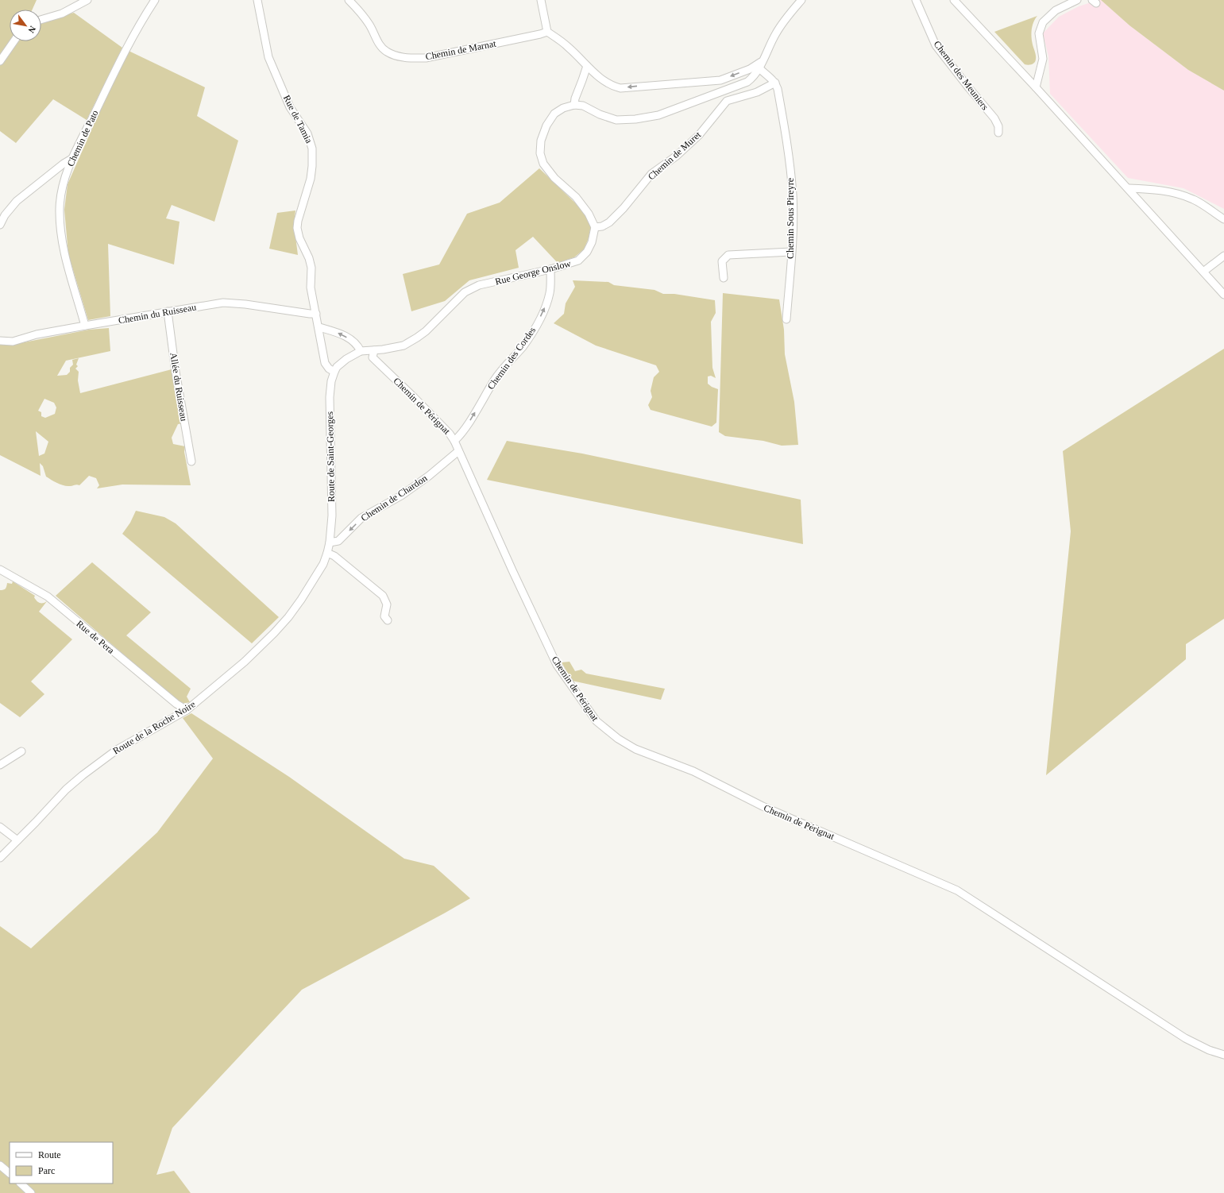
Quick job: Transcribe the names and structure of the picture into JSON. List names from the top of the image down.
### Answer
{
  "streets": {
    "street": [
      "Chemin de Marnat",
      "Chemin des Meuniers",
      "Rue de Tamia",
      "Chemin de Pato",
      "Chemin de Muret",
      "Chemin Sous Pireyre",
      "Rue George Onslow",
      "Chemin du Ruisseau",
      "Chemin des Cordes",
      "Allée du Ruisseau",
      "Chemin de Pérignat",
      "Route de Saint-Georges",
      "Chemin de Chardon",
      "Rue de Pera",
      "Route de la Roche Noire"
    ]
  },
  "crossings": [
    ["Rue de Tamia", "Chemin du Ruisseau"],
    ["Rue de Tamia", "Route de Saint-Georges"],
    ["Chemin de Pato", "Chemin du Ruisseau"],
    ["Chemin de Muret", "Chemin Sous Pireyre"],
    ["Chemin de Muret", "Rue George Onslow"],
    ["Rue George Onslow", "Chemin des Cordes"],
    ["Rue George Onslow", "Chemin de Pérignat"],
    ["Chemin du Ruisseau", "Allée du Ruisseau"],
    ["Chemin des Cordes", "Chemin de Pérignat"],
    ["Chemin de Pérignat", "Chemin de Chardon"],
    ["Route de Saint-Georges", "Chemin de Chardon"],
    ["Route de Saint-Georges", "Route de la Roche Noire"],
    ["Chemin de Chardon", "Route de la Roche Noire"],
    ["Rue de Pera", "Route de la Roche Noire"]
  ],
  "one_way": ["Chemin des Cordes", "Chemin de Chardon"],
  "legend": ["Route", "Parc"],
  "north": "bottom right"
}
